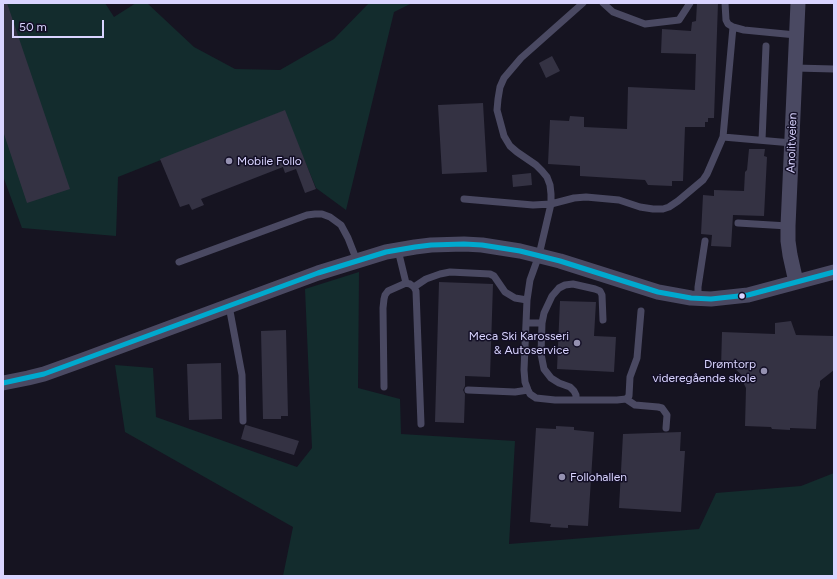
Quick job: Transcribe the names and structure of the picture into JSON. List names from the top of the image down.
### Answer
{
  "streets": {
    "street": ["Anolitveien"]
  },
  "places": [
    "Mobile Follo",
    "Meca Ski Karosseri & Autoservice",
    "Drømtorp videregående skole",
    "Follohallen"
  ],
  "scale_bar": "50 m"
}
